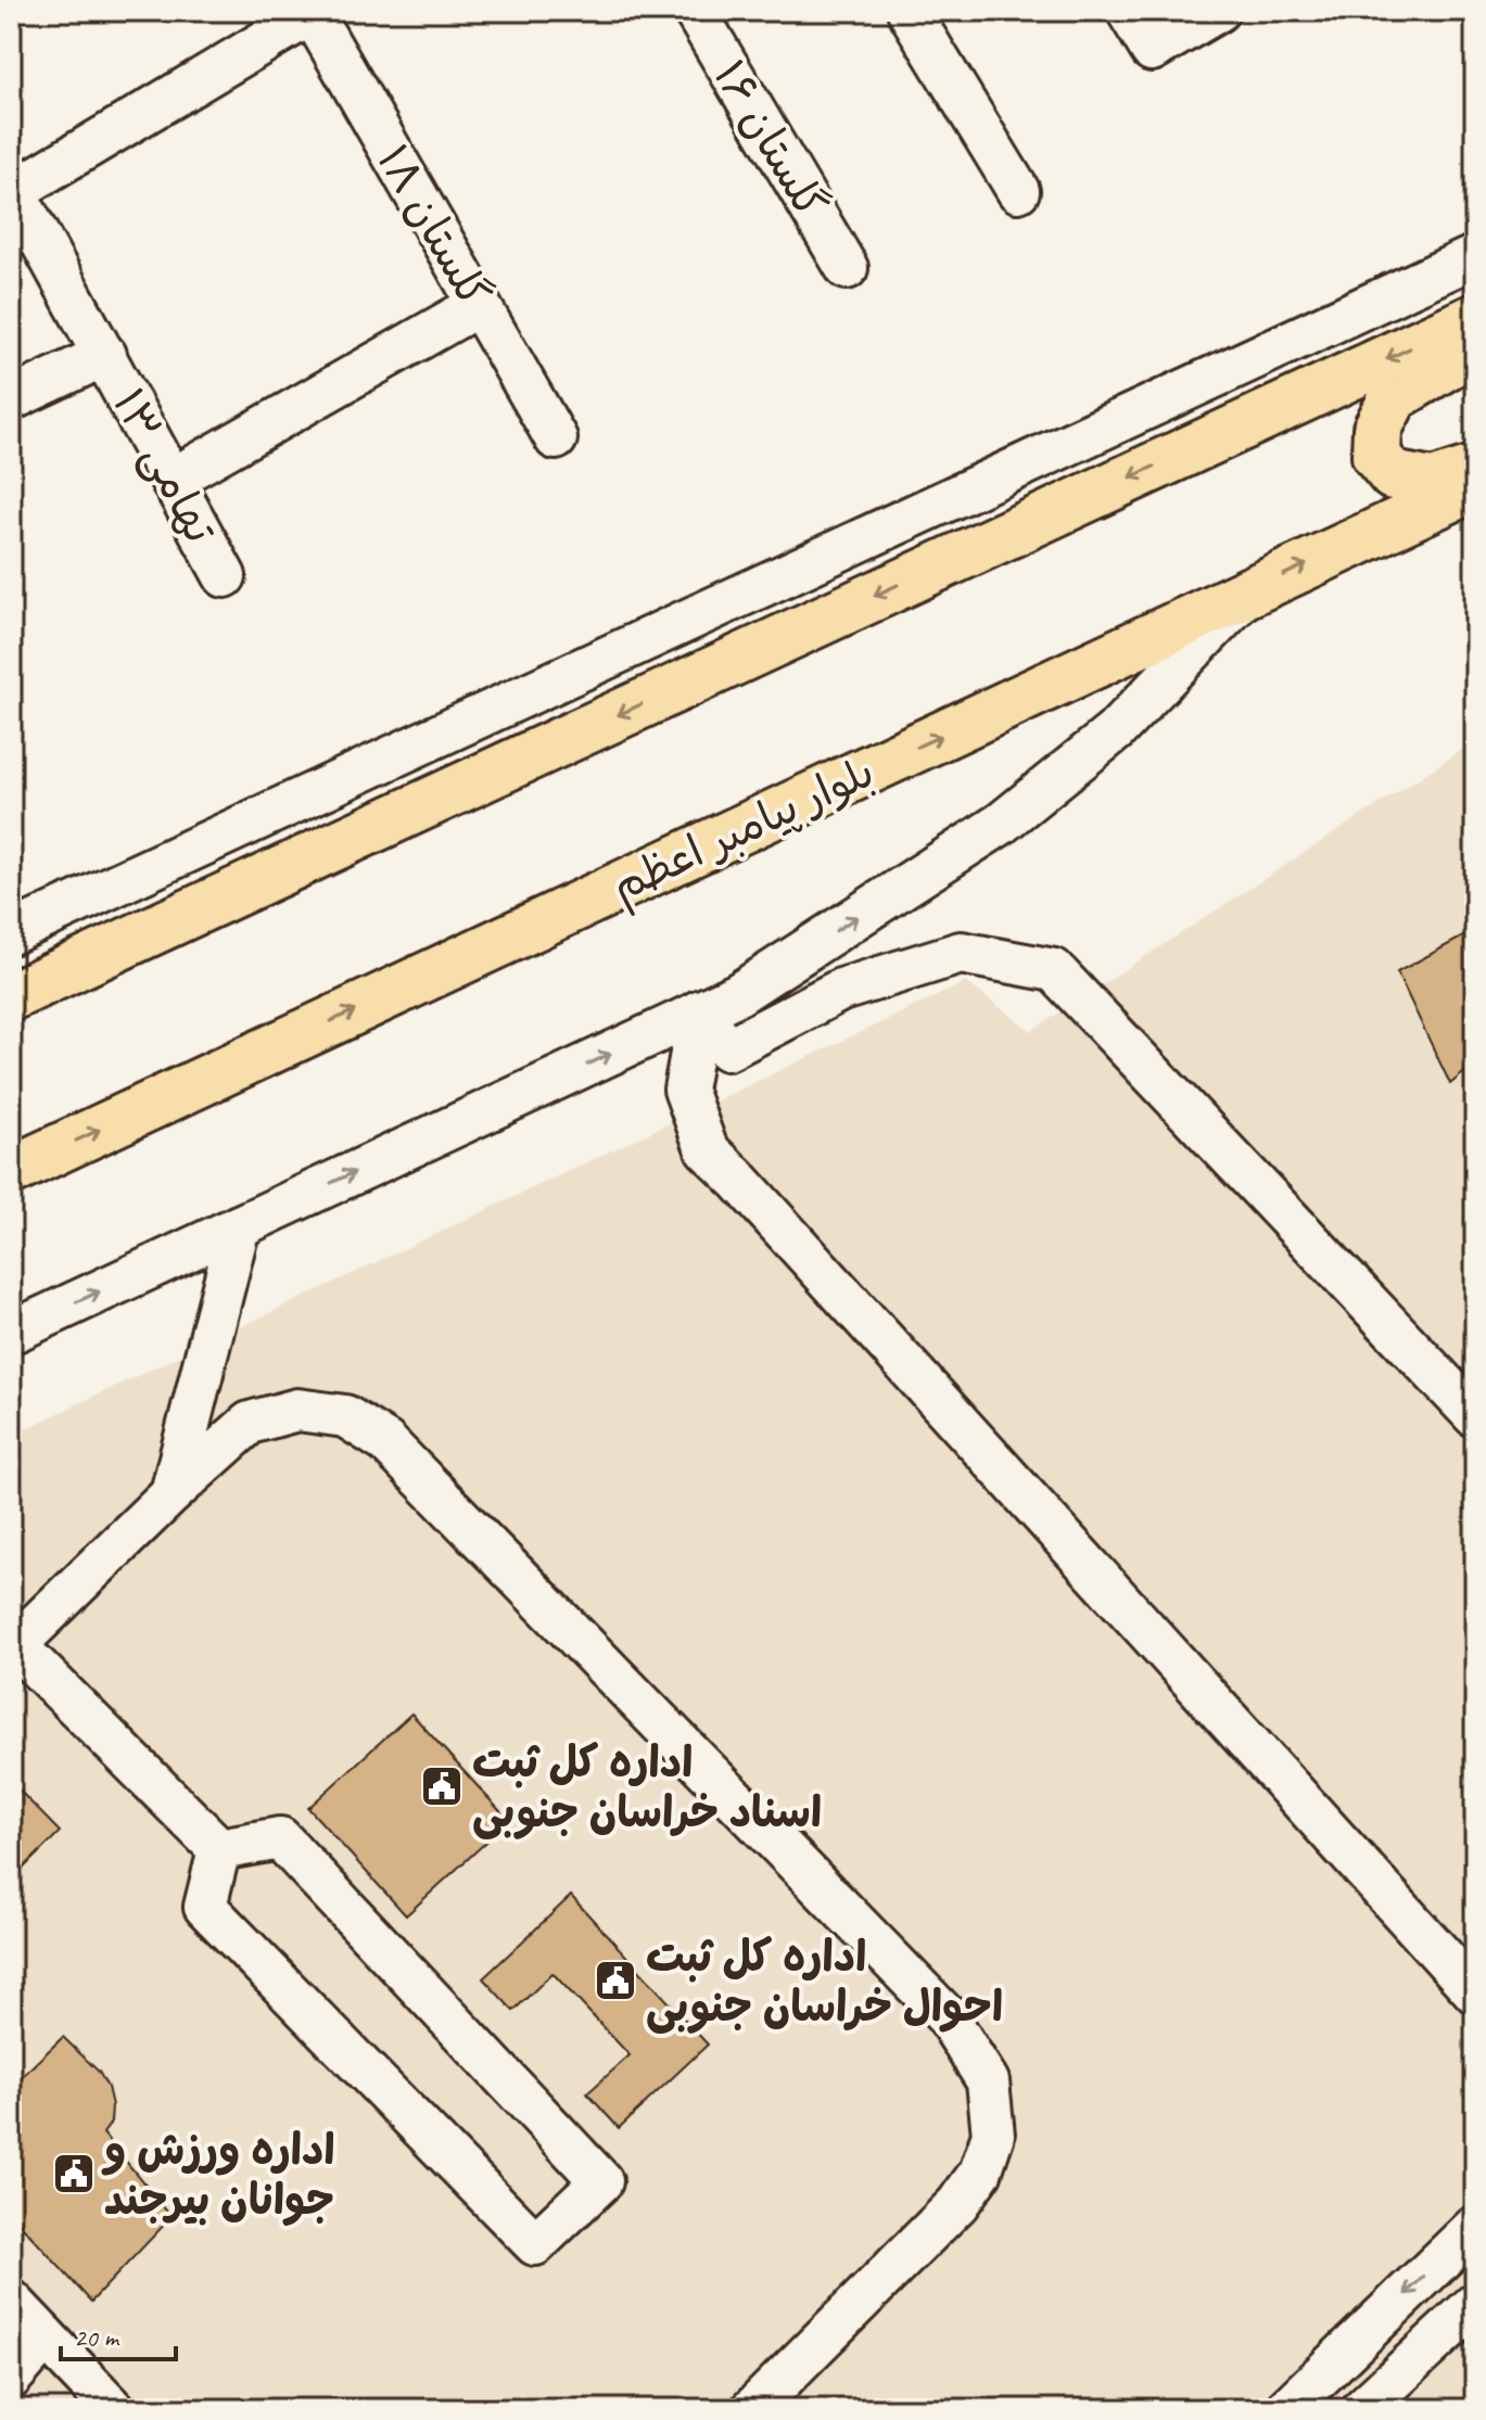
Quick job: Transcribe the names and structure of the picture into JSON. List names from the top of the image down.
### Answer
{
  "streets": {
    "main road": ["بلوار پیامبر اعظم"],
    "street": ["گلستان ۱۶", "گلستان ۱۸", "تهامی ۱۳"]
  },
  "places": {
    "public building": ["اداره کل ثبت اسناد خراسان جنوبی", "اداره کل ثبت احوال خراسان جنوبی", "اداره ورزش و جوانان بیرجند"]
  },
  "scale_bar": "20 m"
}
